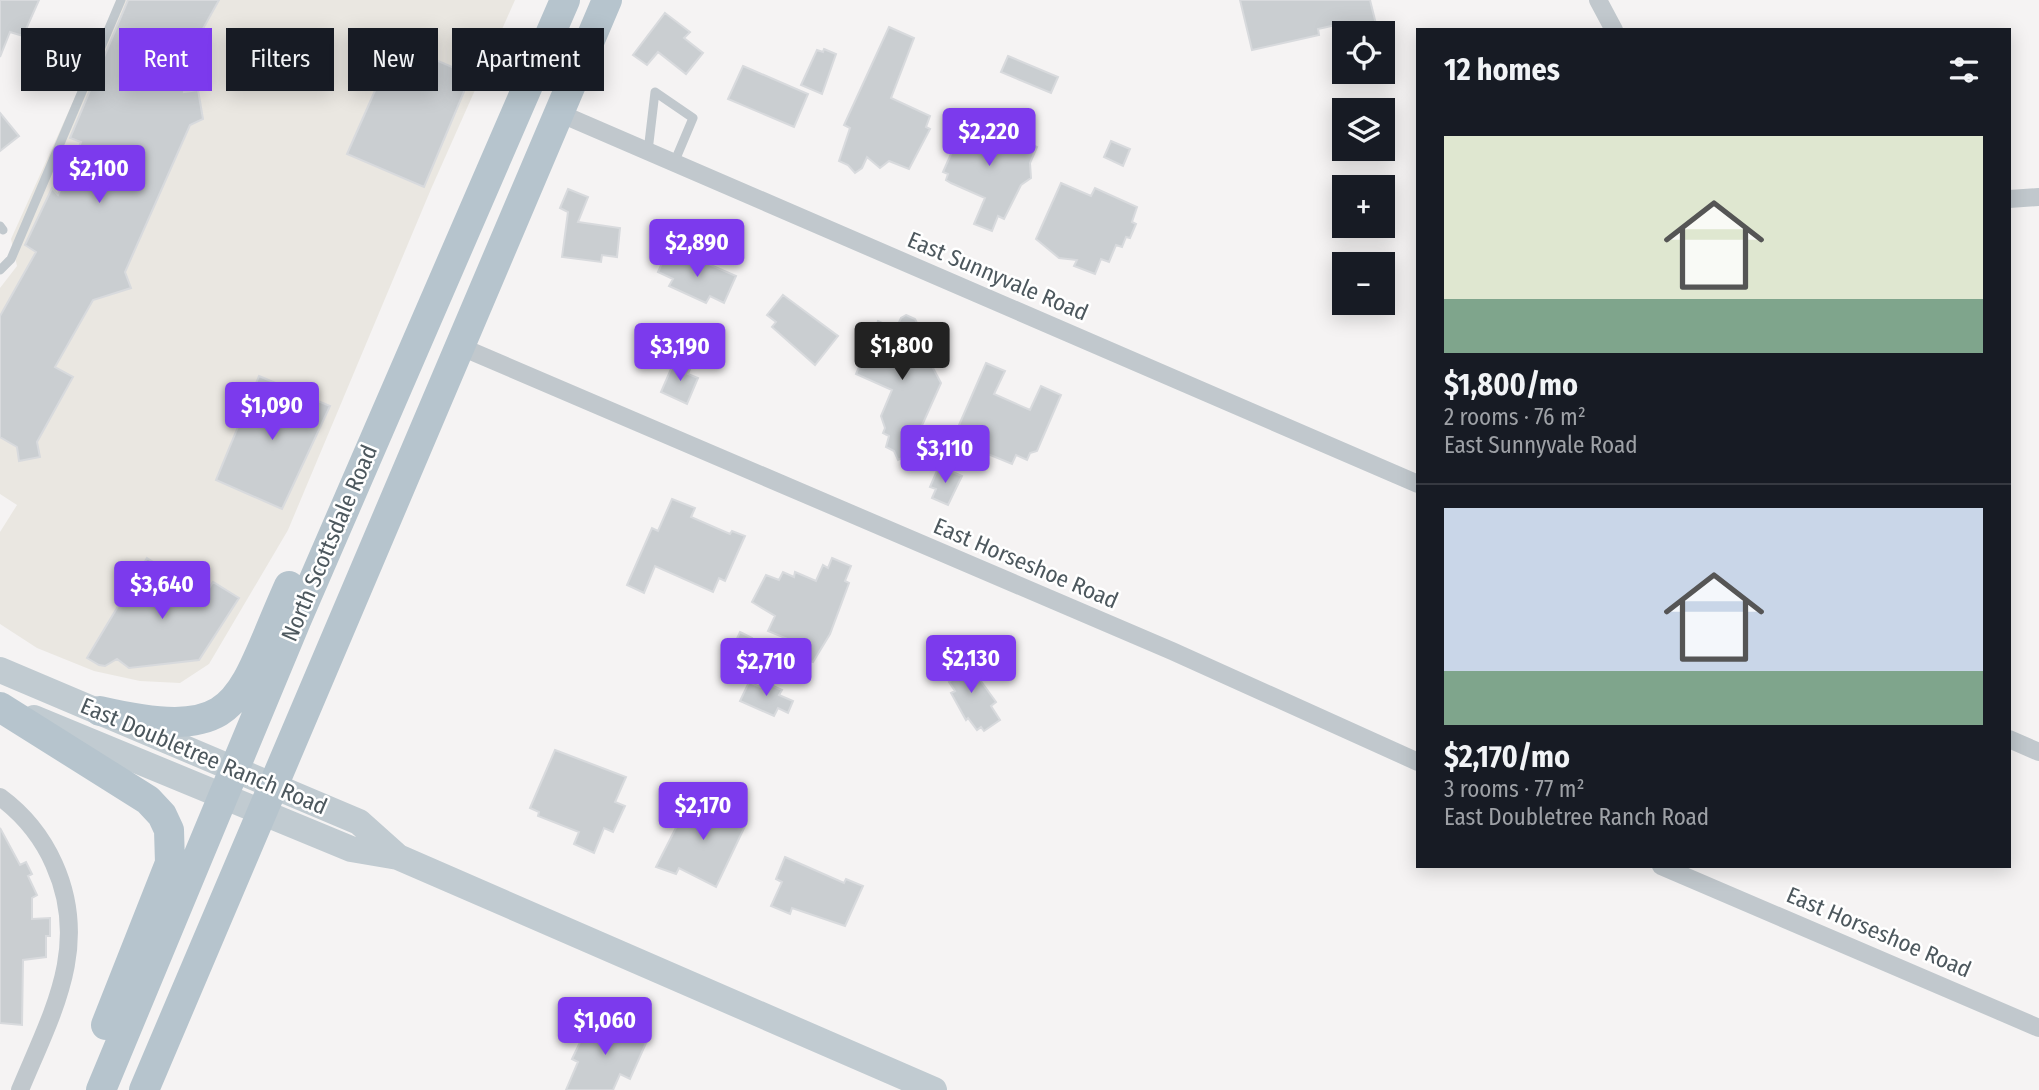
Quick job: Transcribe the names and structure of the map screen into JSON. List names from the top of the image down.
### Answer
{
  "streets": {
    "main road": ["North Scottsdale Road", "East Doubletree Ranch Road"],
    "street": ["East Sunnyvale Road", "East Horseshoe Road"]
  },
  "crossings": [
    ["East Sunnyvale Road", "North Scottsdale Road"],
    ["North Scottsdale Road", "East Horseshoe Road"],
    ["North Scottsdale Road", "East Doubletree Ranch Road"]
  ],
  "page": {
    "map_buttons": ["+", "−"],
    "chip": [
      "Buy",
      "Rent",
      "Filters",
      "New",
      "Apartment"
    ],
    "heading": "12 homes",
    "price": [
      "$2,220",
      "$2,100",
      "$2,890",
      "$1,800",
      "$3,190",
      "$1,090",
      "$3,110",
      "$3,640",
      "$2,130",
      "$2,710",
      "$2,170",
      "$1,060"
    ],
    "list": [
      {
        "name": "$1,800/mo",
        "note": "2 rooms · 76 m² · East Sunnyvale Road"
      },
      {
        "name": "$2,170/mo",
        "note": "3 rooms · 77 m² · East Doubletree Ranch Road"
      }
    ]
  }
}
